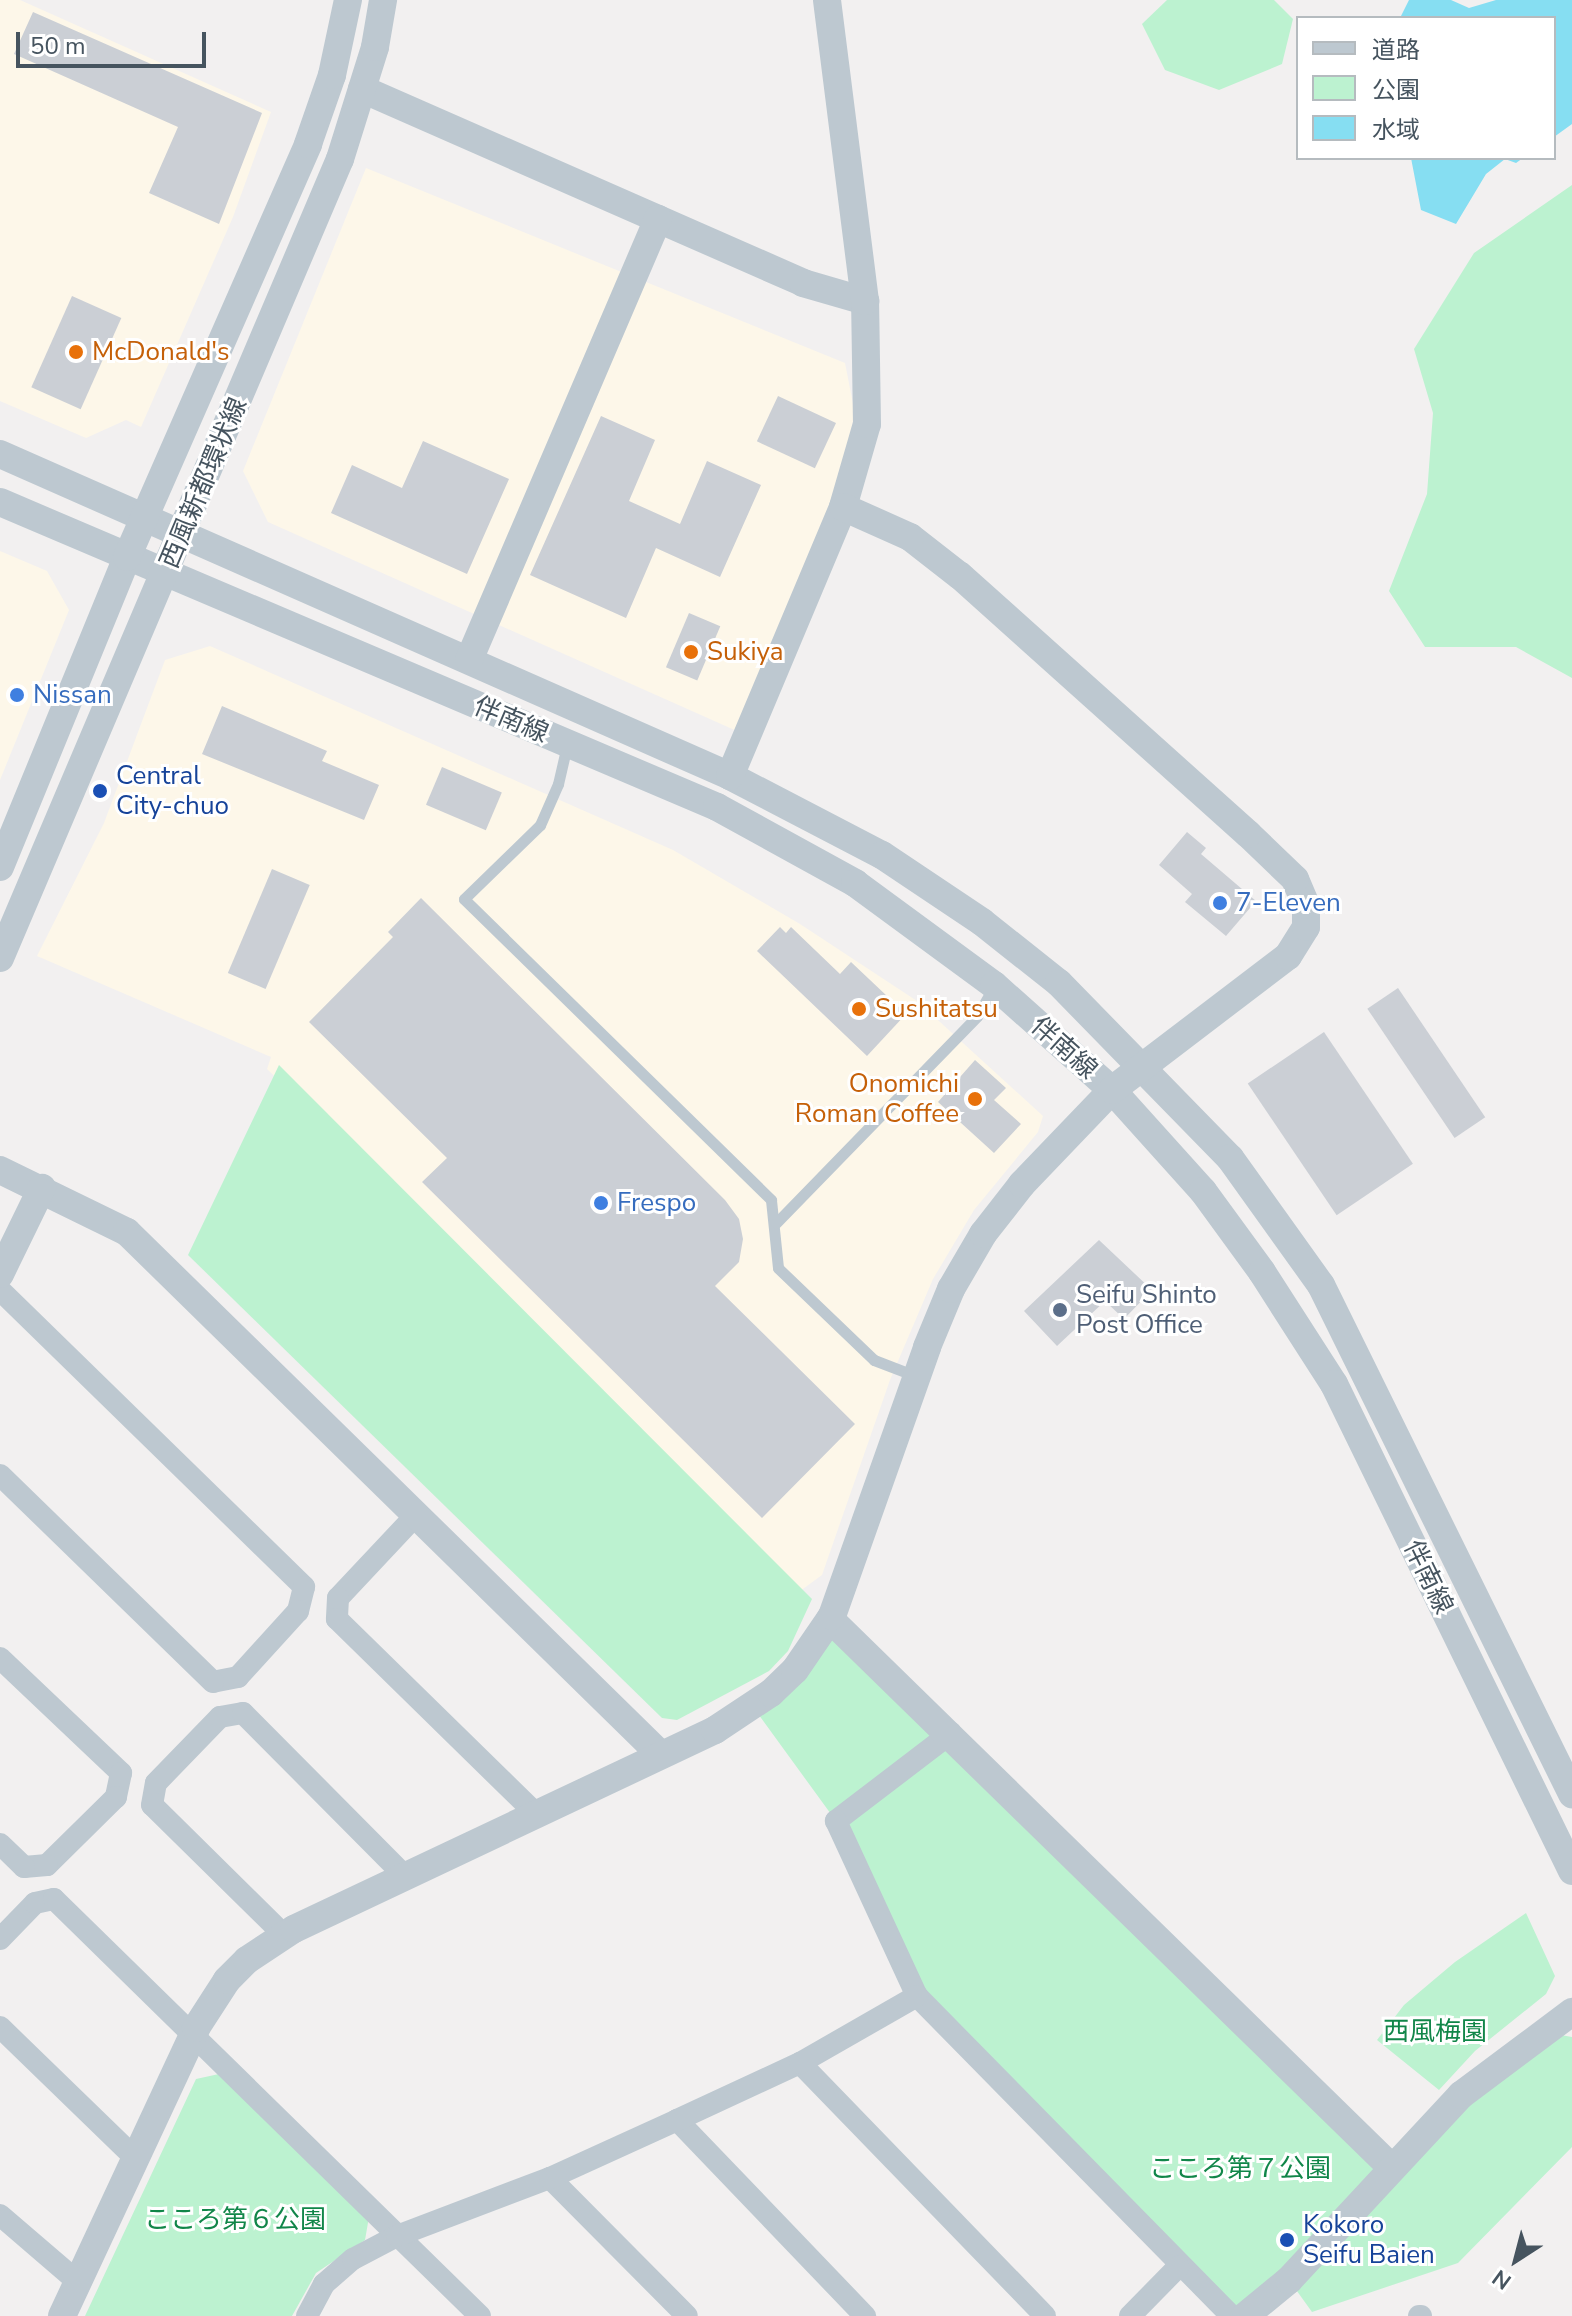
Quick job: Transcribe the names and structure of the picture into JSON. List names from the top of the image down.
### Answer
{
  "streets": {
    "street": ["西風新都環状線", "伴南線"]
  },
  "crossings": [
    ["西風新都環状線", "伴南線"]
  ],
  "parks": ["西風梅園", "こころ第７公園", "こころ第６公園"],
  "places": [
    "McDonald's",
    "Sukiya",
    "Nissan",
    "Central City-chuo",
    "7-Eleven",
    "Sushitatsu",
    "Onomichi Roman Coffee",
    "Frespo",
    "Seifu Shinto Post Office",
    "Kokoro Seifu Baien"
  ],
  "legend": ["道路", "公園", "水域"],
  "scale_bar": "50 m",
  "north": "bottom left"
}
